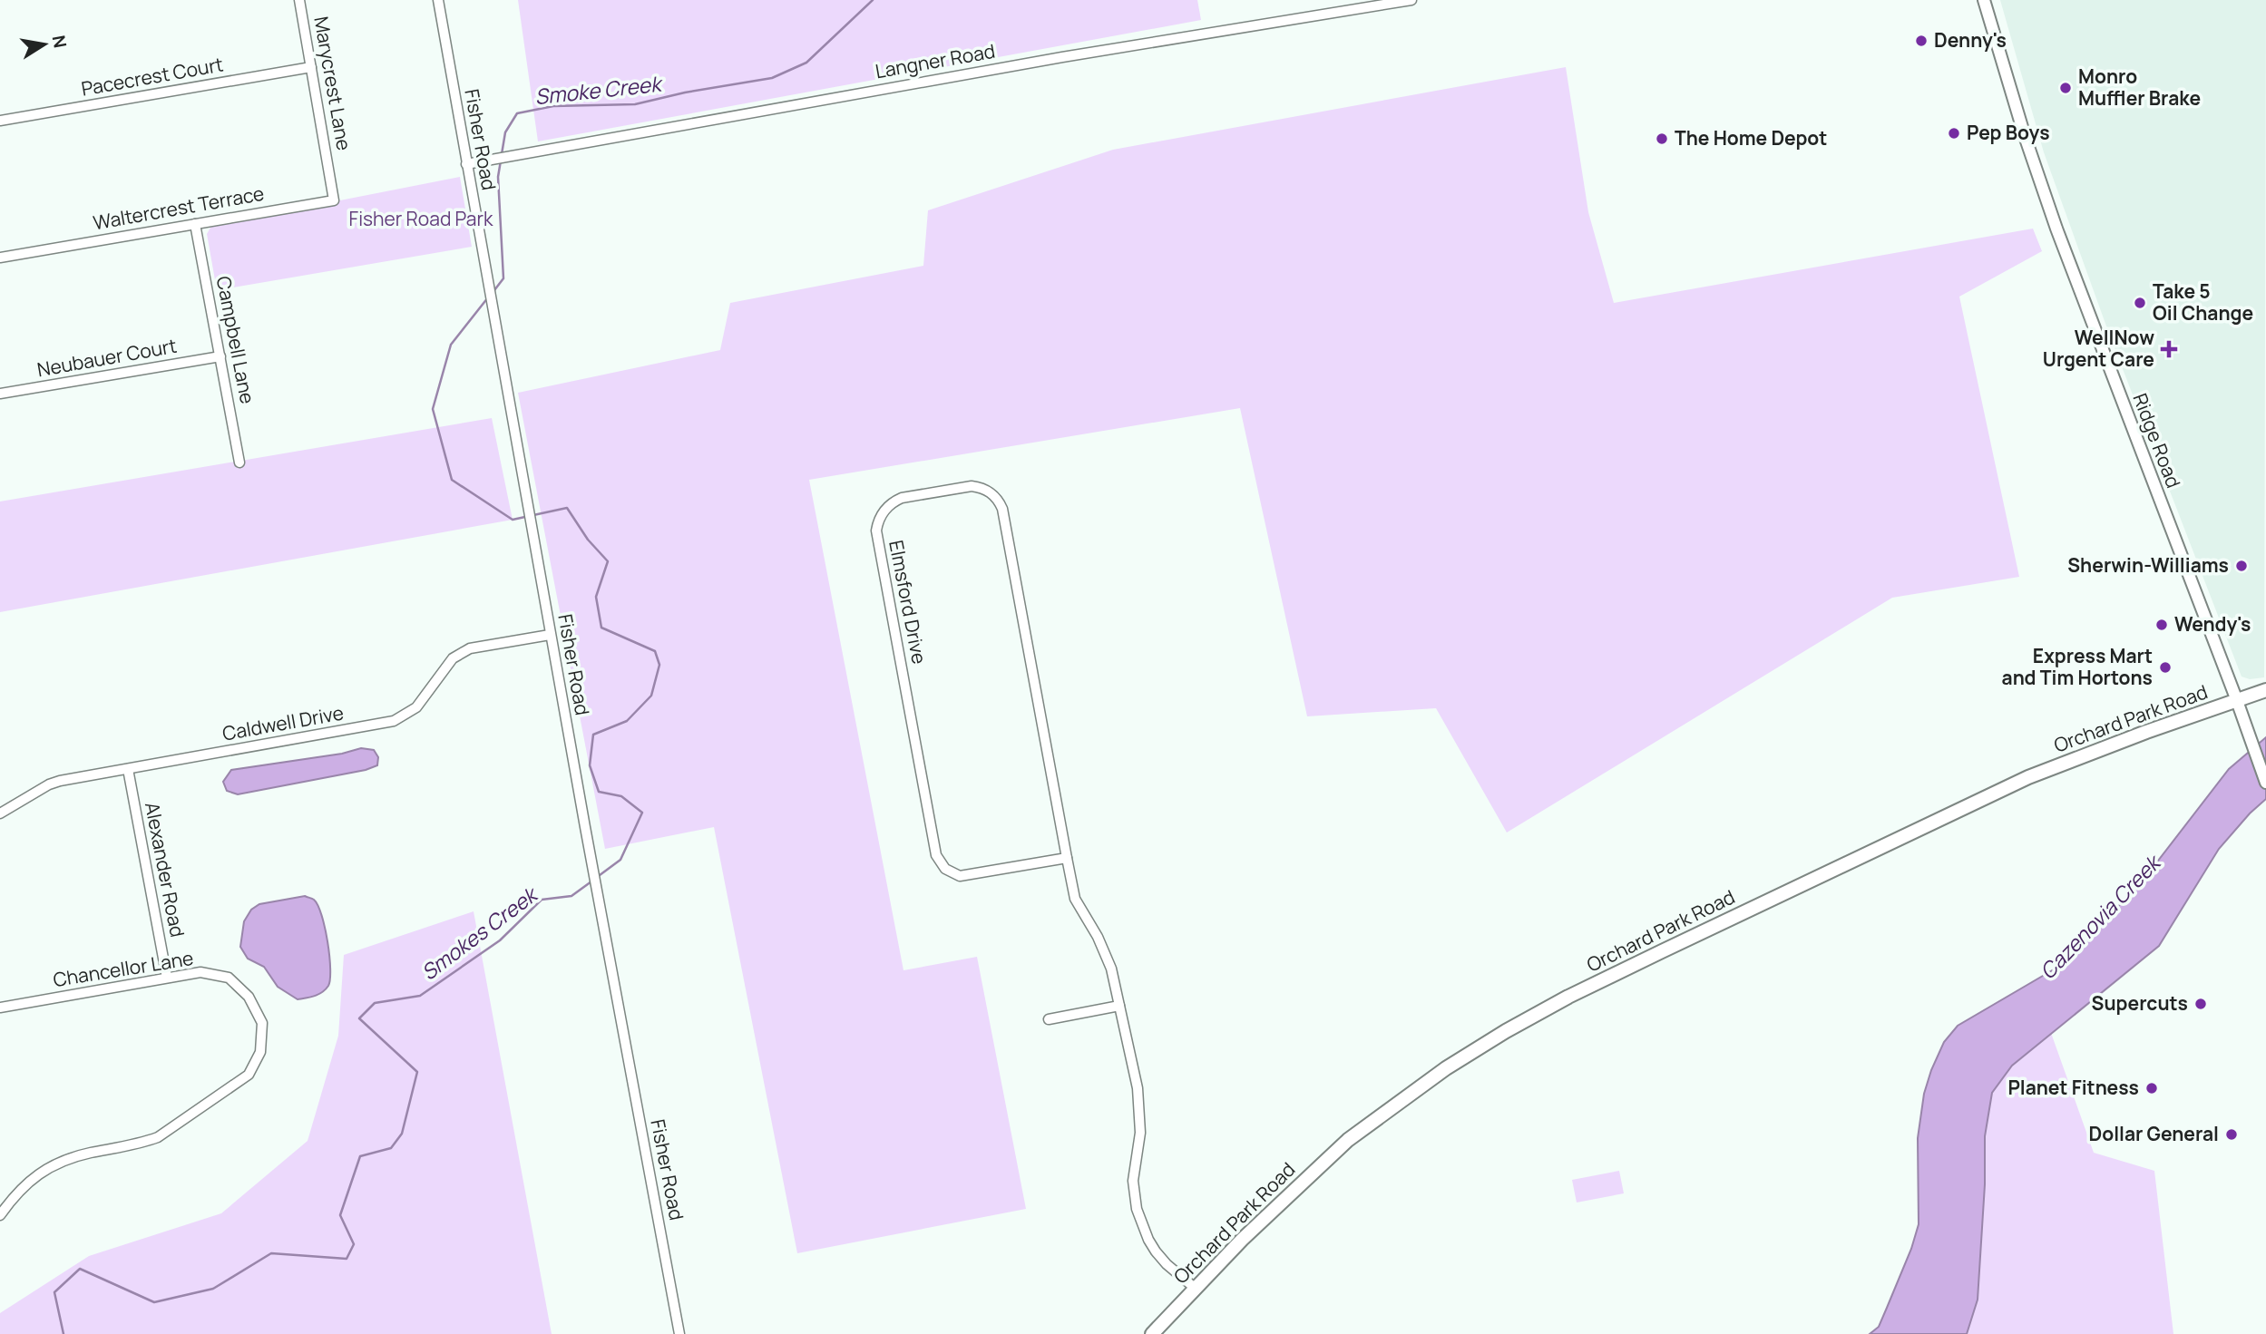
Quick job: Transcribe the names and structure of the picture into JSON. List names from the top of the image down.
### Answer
{
  "streets": {
    "main road": ["Orchard Park Road"],
    "street": [
      "Langner Road",
      "Pacecrest Court",
      "Marycrest Lane",
      "Fisher Road",
      "Waltercrest Terrace",
      "Campbell Lane",
      "Neubauer Court",
      "Ridge Road",
      "Elmsford Drive",
      "Caldwell Drive",
      "Alexander Road",
      "Chancellor Lane"
    ]
  },
  "crossings": [
    ["Langner Road", "Fisher Road"],
    ["Pacecrest Court", "Marycrest Lane"],
    ["Marycrest Lane", "Waltercrest Terrace"],
    ["Fisher Road", "Caldwell Drive"],
    ["Waltercrest Terrace", "Campbell Lane"],
    ["Campbell Lane", "Neubauer Court"],
    ["Ridge Road", "Orchard Park Road"],
    ["Elmsford Drive", "Orchard Park Road"],
    ["Caldwell Drive", "Alexander Road"],
    ["Alexander Road", "Chancellor Lane"]
  ],
  "water": ["Smoke Creek", "Cazenovia Creek", "Smokes Creek"],
  "parks": ["Fisher Road Park"],
  "places": {
    "other": [
      "Denny's",
      "Monro Muffler Brake",
      "Pep Boys",
      "The Home Depot",
      "Take 5 Oil Change",
      "Sherwin-Williams",
      "Wendy's",
      "Express Mart and Tim Hortons",
      "Supercuts",
      "Planet Fitness",
      "Dollar General"
    ],
    "health": ["WellNow Urgent Care"]
  },
  "north": "right"
}
